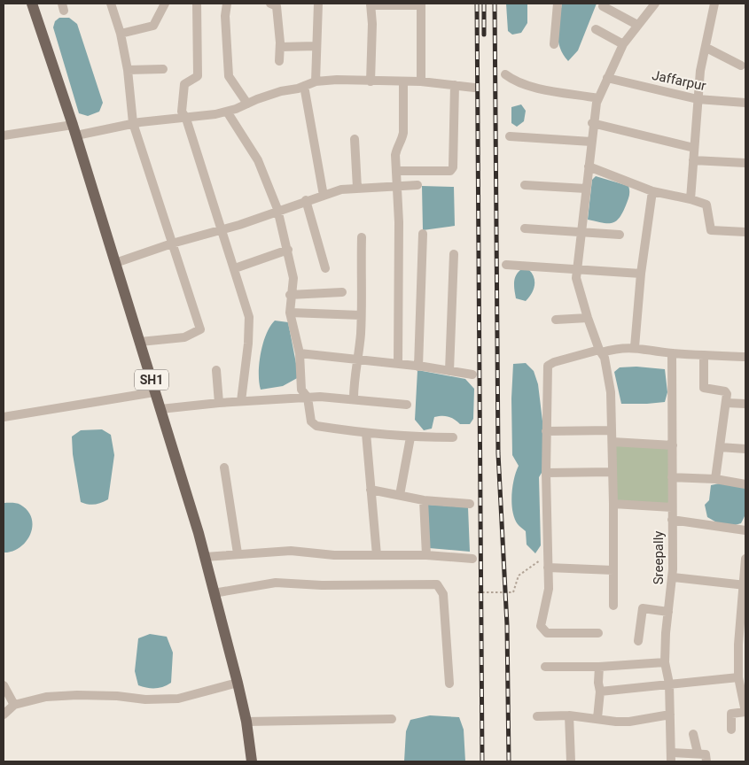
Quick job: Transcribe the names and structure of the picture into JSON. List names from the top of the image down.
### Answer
{
  "streets": {
    "main road": ["SH1"],
    "street": ["Jaffarpur", "Sreepally"]
  }
}
